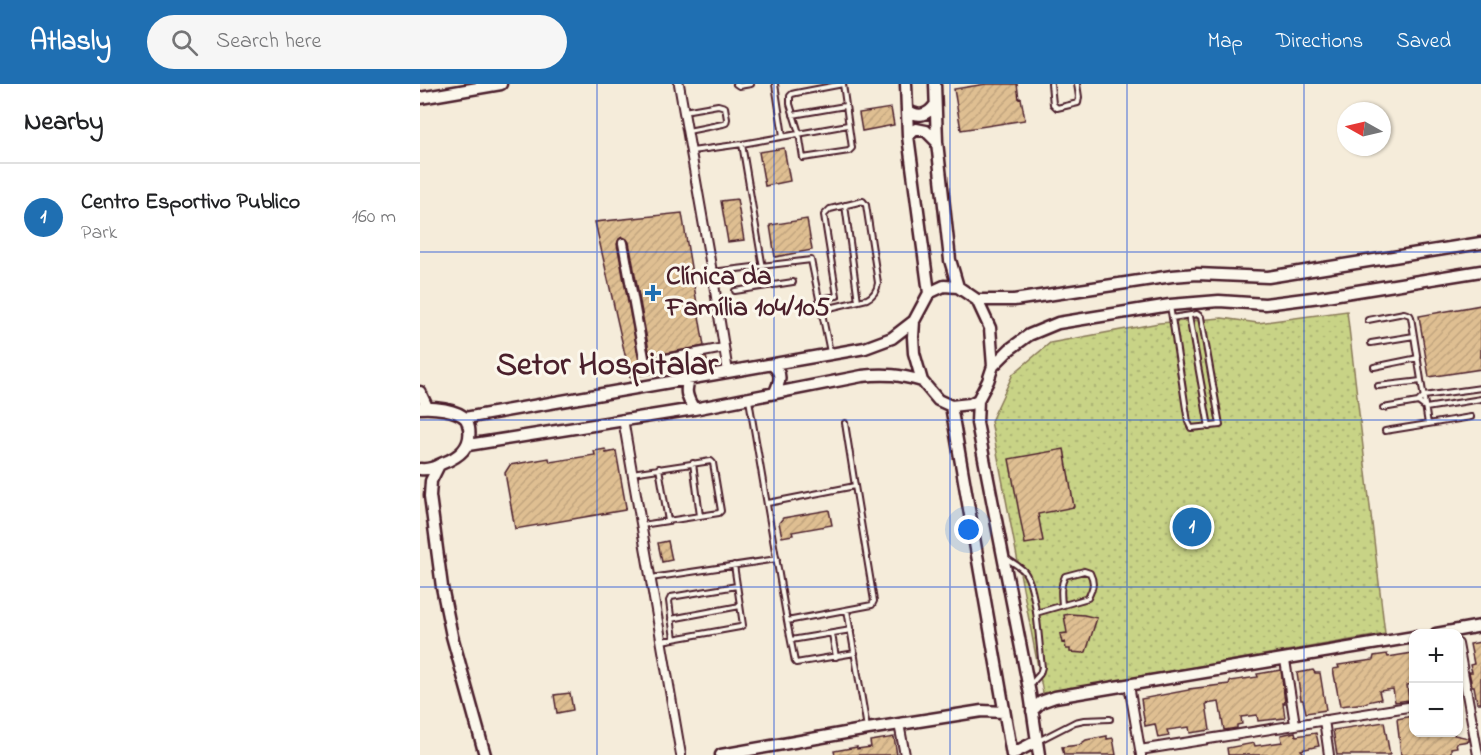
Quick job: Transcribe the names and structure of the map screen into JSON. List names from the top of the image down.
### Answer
{
  "districts": ["Setor Hospitalar"],
  "places": {
    "health": ["Clínica da Família 104/105"]
  },
  "north": "left",
  "page": {
    "header": "Atlasly",
    "search": "Search here",
    "nav": ["Map", "Directions", "Saved"],
    "heading": "Nearby",
    "list": [
      {
        "mark": "1",
        "name": "Centro Esportivo Publico",
        "note": "Park",
        "value": "160 m"
      }
    ],
    "pins": "1",
    "map_buttons": ["+", "−"]
  }
}
